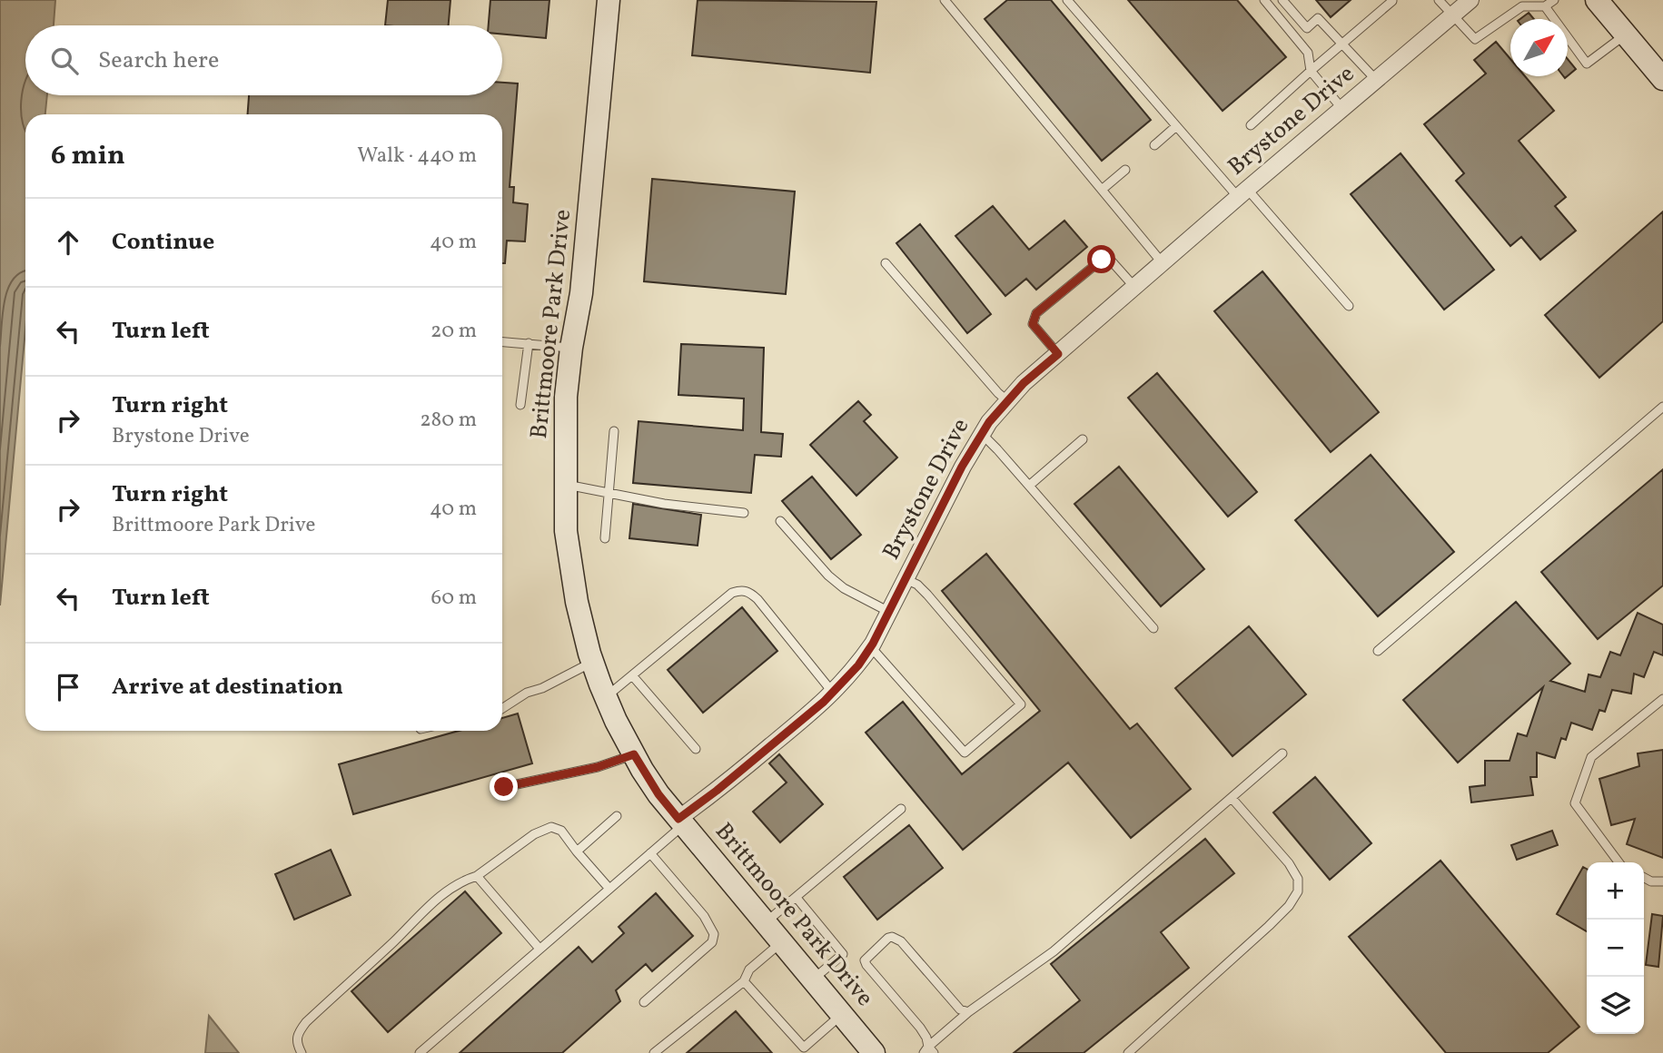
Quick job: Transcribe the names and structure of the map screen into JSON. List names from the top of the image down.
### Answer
{
  "streets": {
    "street": ["Brystone Drive", "Brittmoore Park Drive"]
  },
  "crossings": [
    ["Brystone Drive", "Brittmoore Park Drive"]
  ],
  "north": "top right",
  "page": {
    "search": "Search here",
    "heading": ["6 min", "Walk · 440 m"],
    "list": [
      ["Continue", "40 m"],
      ["Turn left", "20 m"],
      ["Turn right", "Brystone Drive", "280 m"],
      ["Turn right", "Brittmoore Park Drive", "40 m"],
      ["Turn left", "60 m"],
      "Arrive at destination"
    ],
    "map_buttons": ["+", "−"]
  }
}
